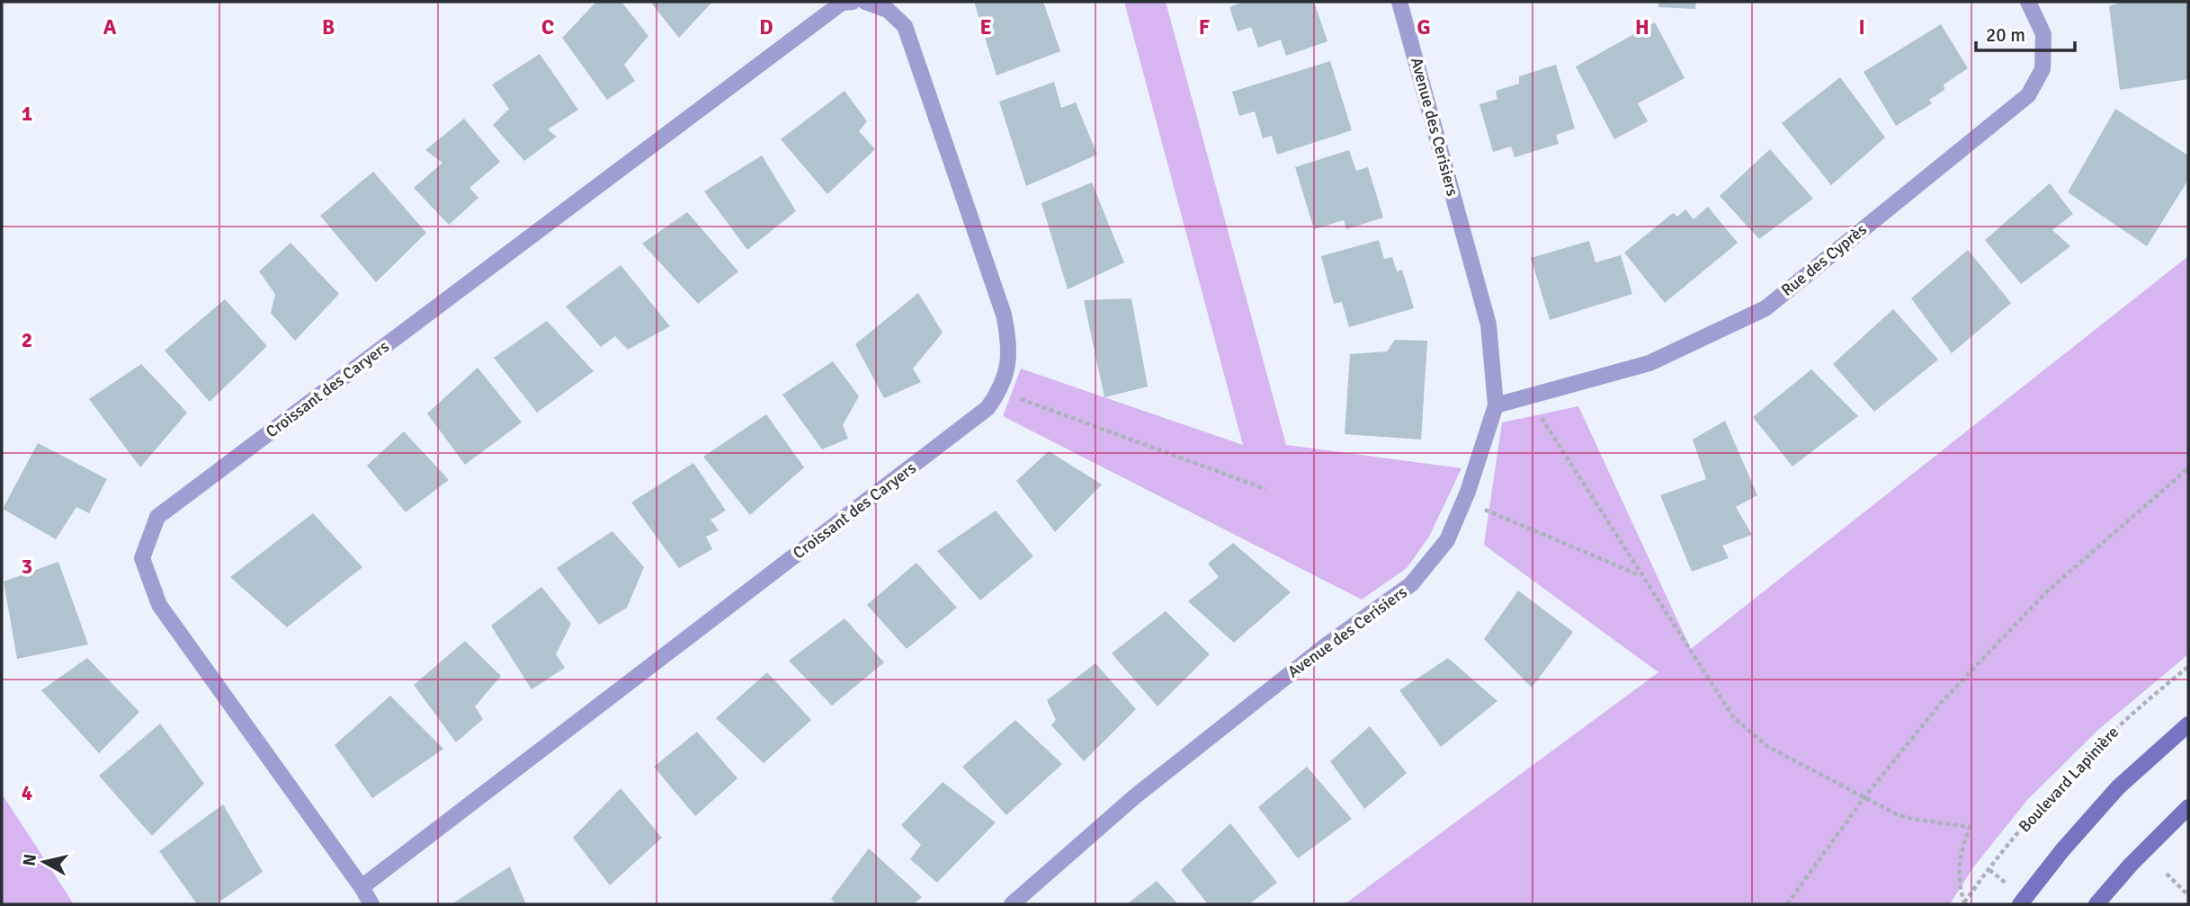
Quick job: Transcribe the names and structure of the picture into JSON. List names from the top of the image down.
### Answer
{
  "streets": {
    "street": ["Avenue des Cerisiers", "Rue des Cyprès", "Croissant des Caryers"],
    "path": ["Boulevard Lapinière"]
  },
  "crossings": [
    ["Avenue des Cerisiers", "Rue des Cyprès"]
  ],
  "scale_bar": "20 m",
  "north": "left",
  "grid": {
    "columns": [
      "A",
      "B",
      "C",
      "D",
      "E",
      "F",
      "G",
      "H",
      "I"
    ],
    "rows": [
      "1",
      "2",
      "3",
      "4"
    ]
  }
}
